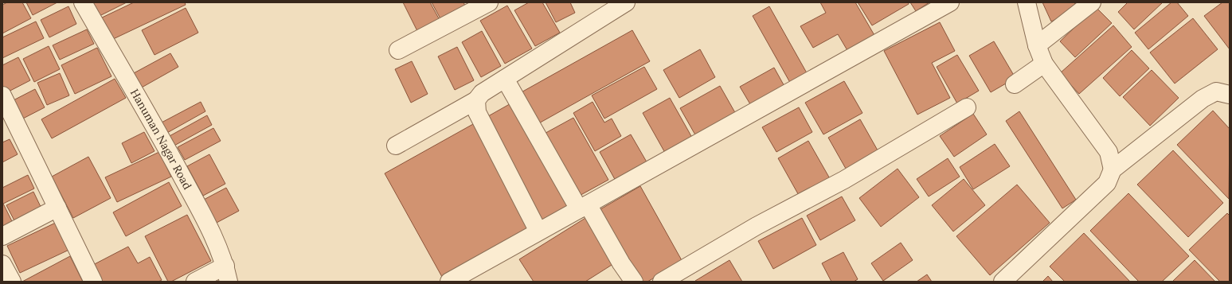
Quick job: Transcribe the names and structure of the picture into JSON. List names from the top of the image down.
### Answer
{
  "streets": {
    "street": ["Hanuman Nagar Road"]
  }
}
